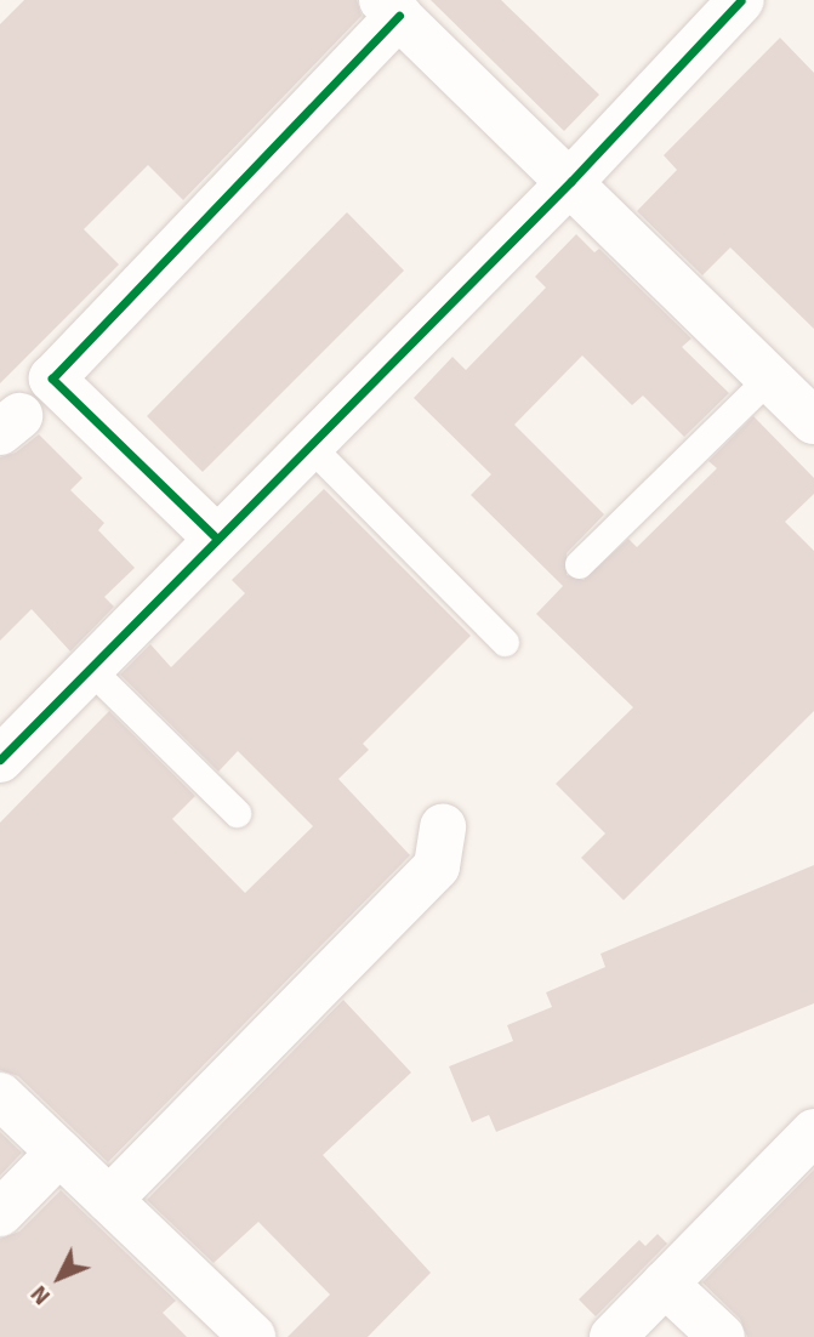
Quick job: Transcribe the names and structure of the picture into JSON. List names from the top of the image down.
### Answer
{
  "north": "bottom left"
}
